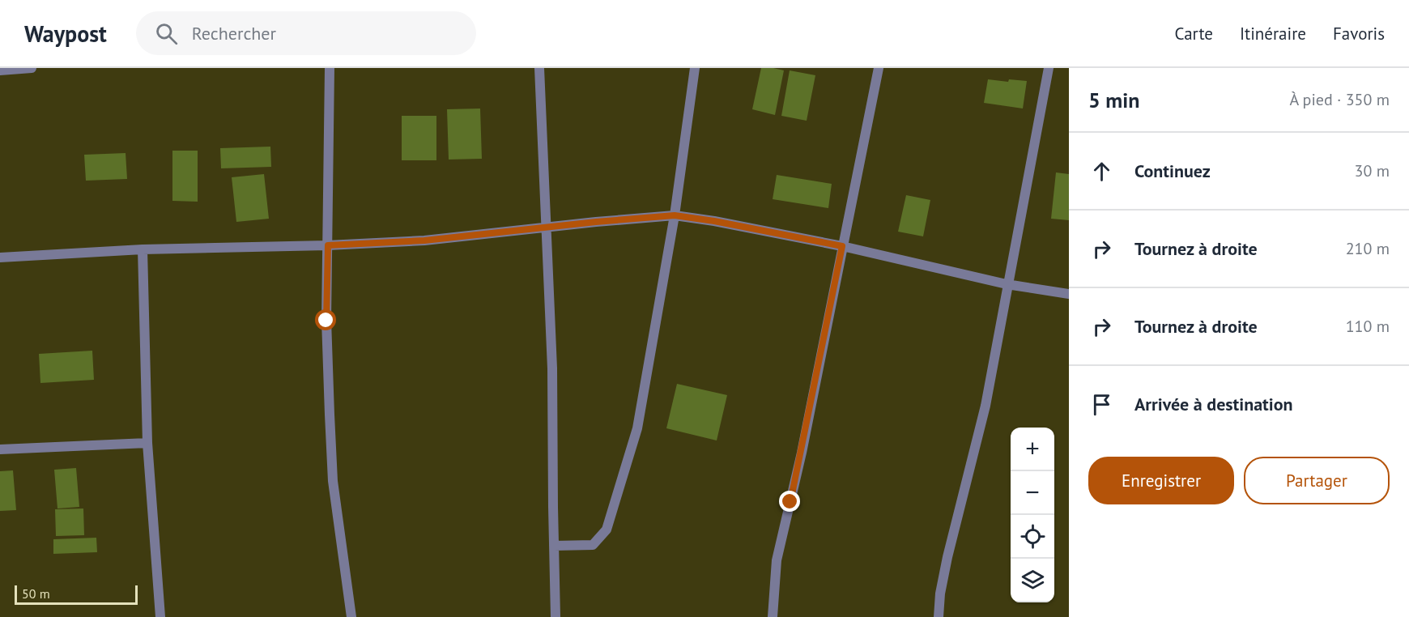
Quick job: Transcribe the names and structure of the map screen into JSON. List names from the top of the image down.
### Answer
{
  "scale_bar": "50 m",
  "page": {
    "header": "Waypost",
    "search": "Rechercher",
    "nav": ["Carte", "Itinéraire", "Favoris"],
    "heading": ["5 min", "À pied · 350 m"],
    "list": [
      ["Continuez", "30 m"],
      ["Tournez à droite", "210 m"],
      ["Tournez à droite", "110 m"],
      "Arrivée à destination"
    ],
    "map_buttons": ["+", "−"],
    "buttons": ["Enregistrer", "Partager"],
    "scale": "50 m"
  }
}
